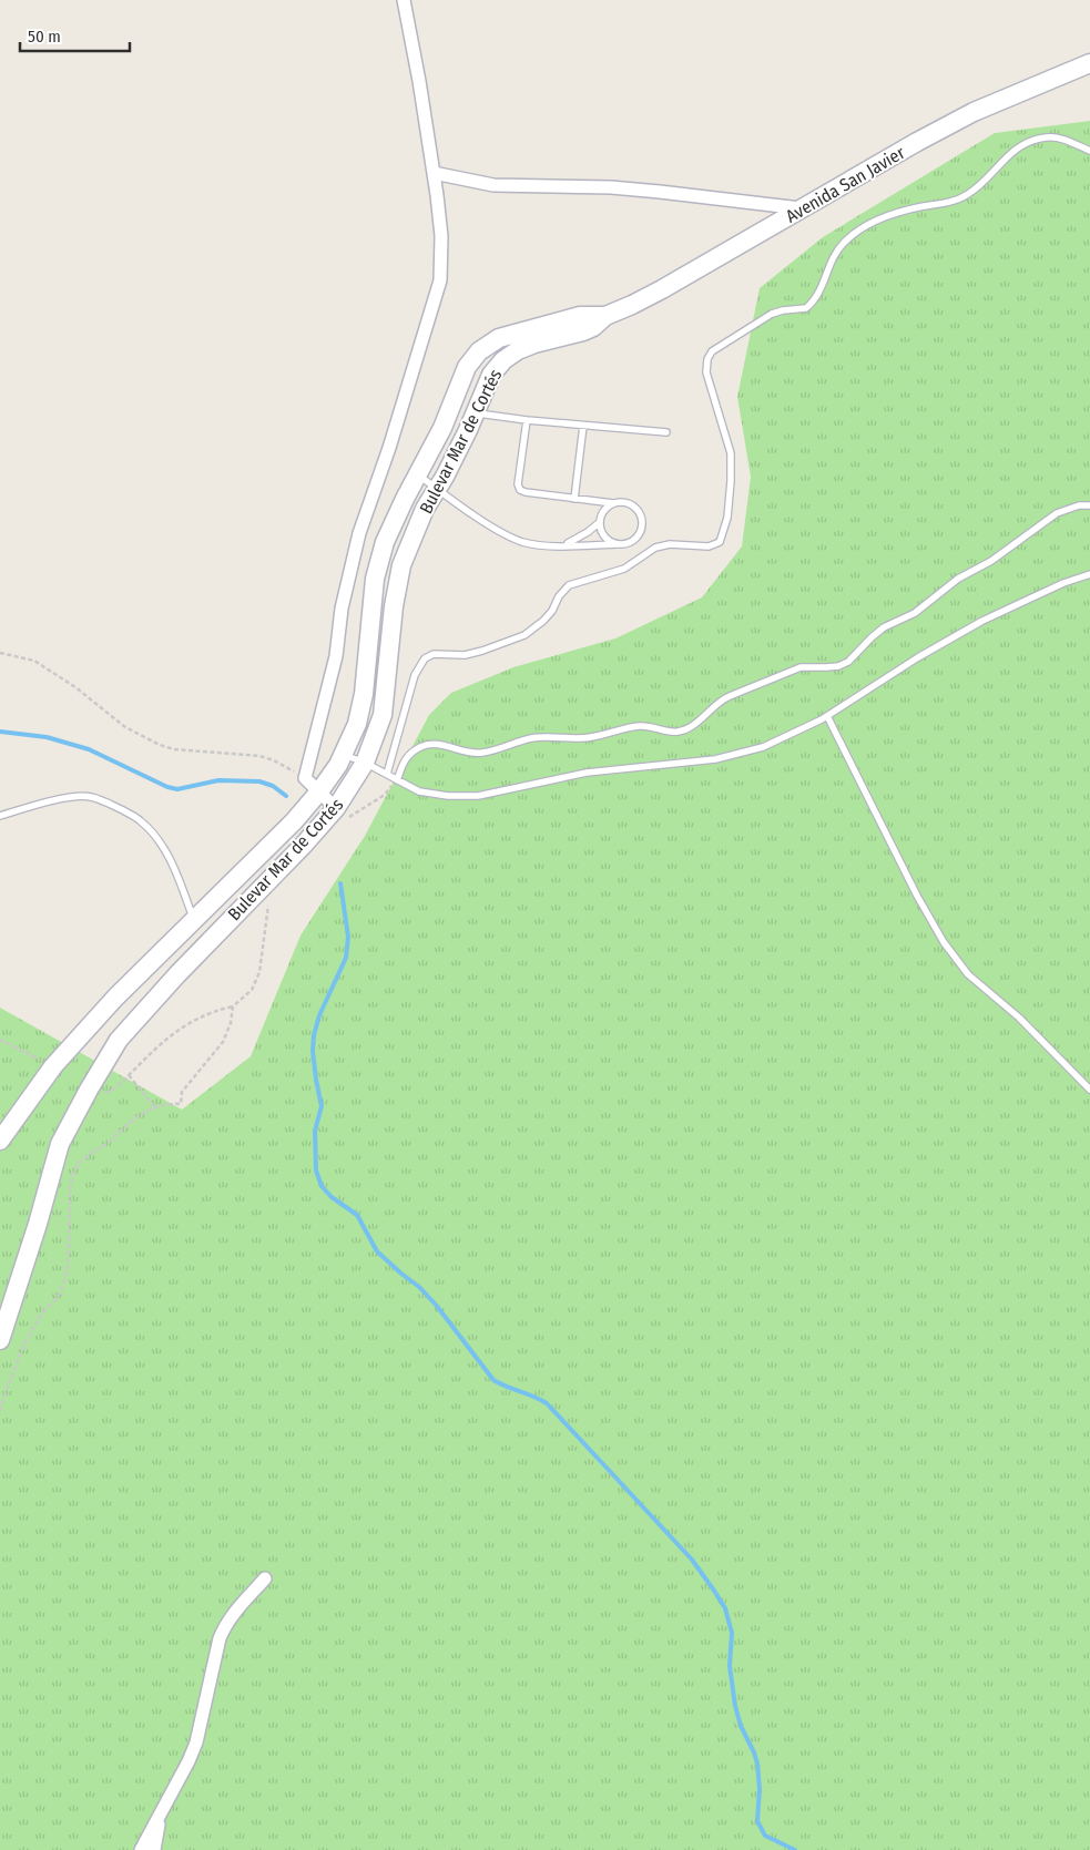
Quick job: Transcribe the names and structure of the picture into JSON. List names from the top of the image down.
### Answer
{
  "streets": {
    "street": ["Avenida San Javier", "Bulevar Mar de Cortés"]
  },
  "crossings": [
    ["Avenida San Javier", "Bulevar Mar de Cortés"]
  ],
  "scale_bar": "50 m"
}
